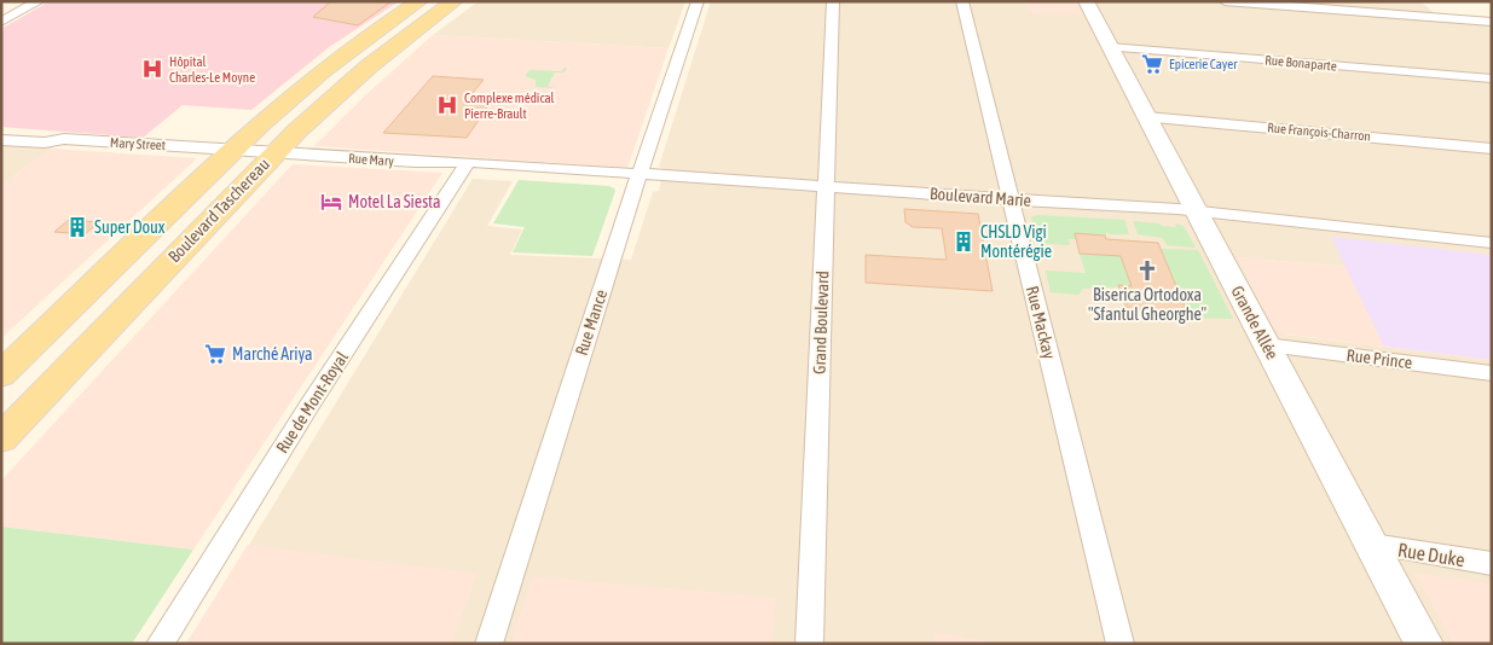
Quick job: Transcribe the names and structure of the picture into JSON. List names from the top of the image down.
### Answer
{
  "streets": {
    "main road": ["Boulevard Taschereau", "Grande Allée"],
    "street": [
      "Rue Bonaparte",
      "Rue François-Charron",
      "Mary Street",
      "Rue Mary",
      "Boulevard Marie",
      "Rue Mance",
      "Grand Boulevard",
      "Rue Mackay",
      "Rue Prince",
      "Rue de Mont-Royal",
      "Rue Duke"
    ]
  },
  "crossings": [
    ["Rue Bonaparte", "Grande Allée"],
    ["Rue François-Charron", "Grande Allée"],
    ["Mary Street", "Rue Mary"],
    ["Mary Street", "Boulevard Taschereau"],
    ["Rue Mary", "Boulevard Marie"],
    ["Rue Mary", "Boulevard Taschereau"],
    ["Rue Mary", "Rue de Mont-Royal"],
    ["Boulevard Marie", "Rue Mance"],
    ["Boulevard Marie", "Grand Boulevard"],
    ["Boulevard Marie", "Rue Mackay"],
    ["Boulevard Marie", "Grande Allée"],
    ["Boulevard Marie", "Rue de Mont-Royal"],
    ["Grande Allée", "Rue Prince"],
    ["Grande Allée", "Rue Duke"]
  ],
  "places": {
    "supermarket": ["Epicerie Cayer", "Marché Ariya"],
    "hospital": ["Hôpital Charles-Le Moyne", "Complexe médical Pierre-Brault"],
    "hotel": ["Motel La Siesta"],
    "building": ["Super Doux", "CHSLD Vigi Montérégie"],
    "church": ["Biserica Ortodoxa \"Sfantul Gheorghe\""]
  }
}
